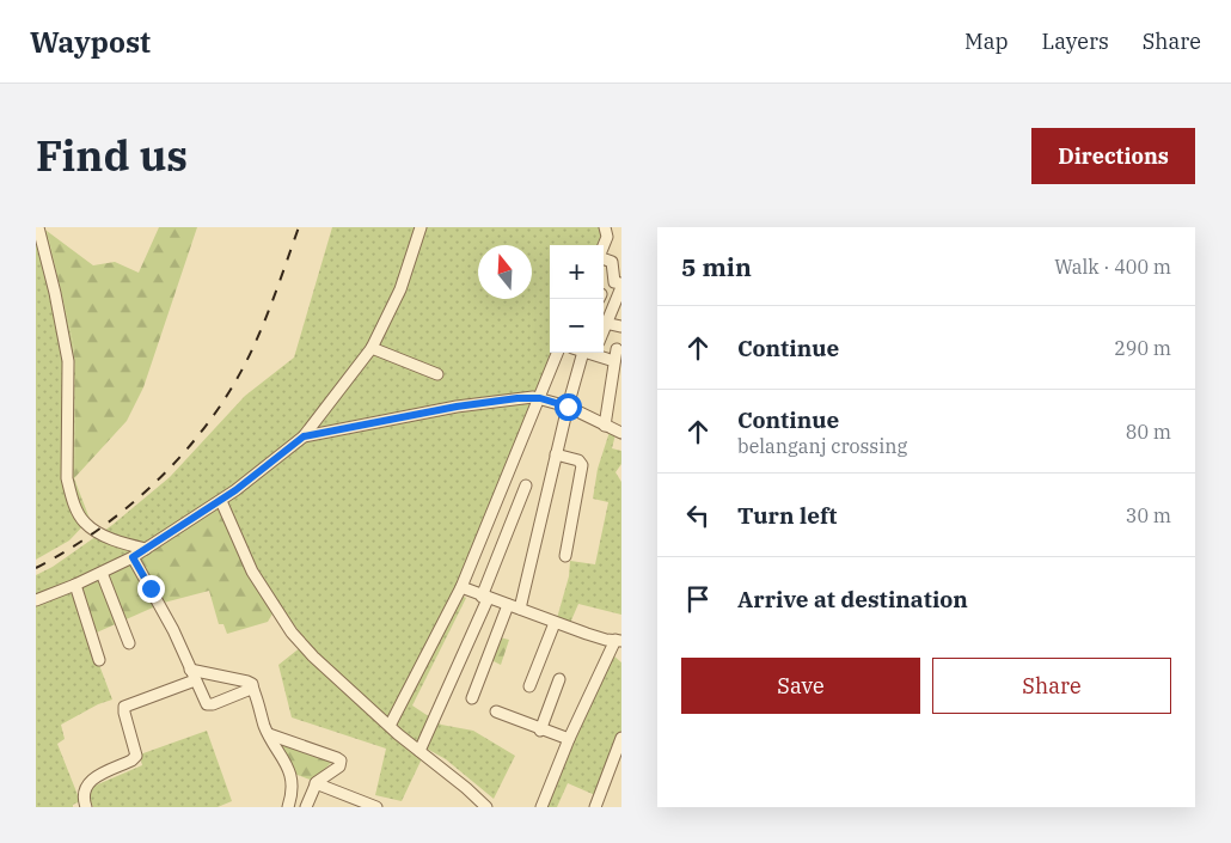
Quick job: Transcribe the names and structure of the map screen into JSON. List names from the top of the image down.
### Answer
{
  "north": "top",
  "page": {
    "header": "Waypost",
    "nav": ["Map", "Layers", "Share"],
    "title": "Find us",
    "buttons": [
      "Directions",
      ["Save", "Share"]
    ],
    "heading": ["5 min", "Walk · 400 m"],
    "map_buttons": ["+", "−"],
    "list": [
      ["Continue", "290 m"],
      ["Continue", "belanganj crossing", "80 m"],
      ["Turn left", "30 m"],
      "Arrive at destination"
    ]
  }
}
